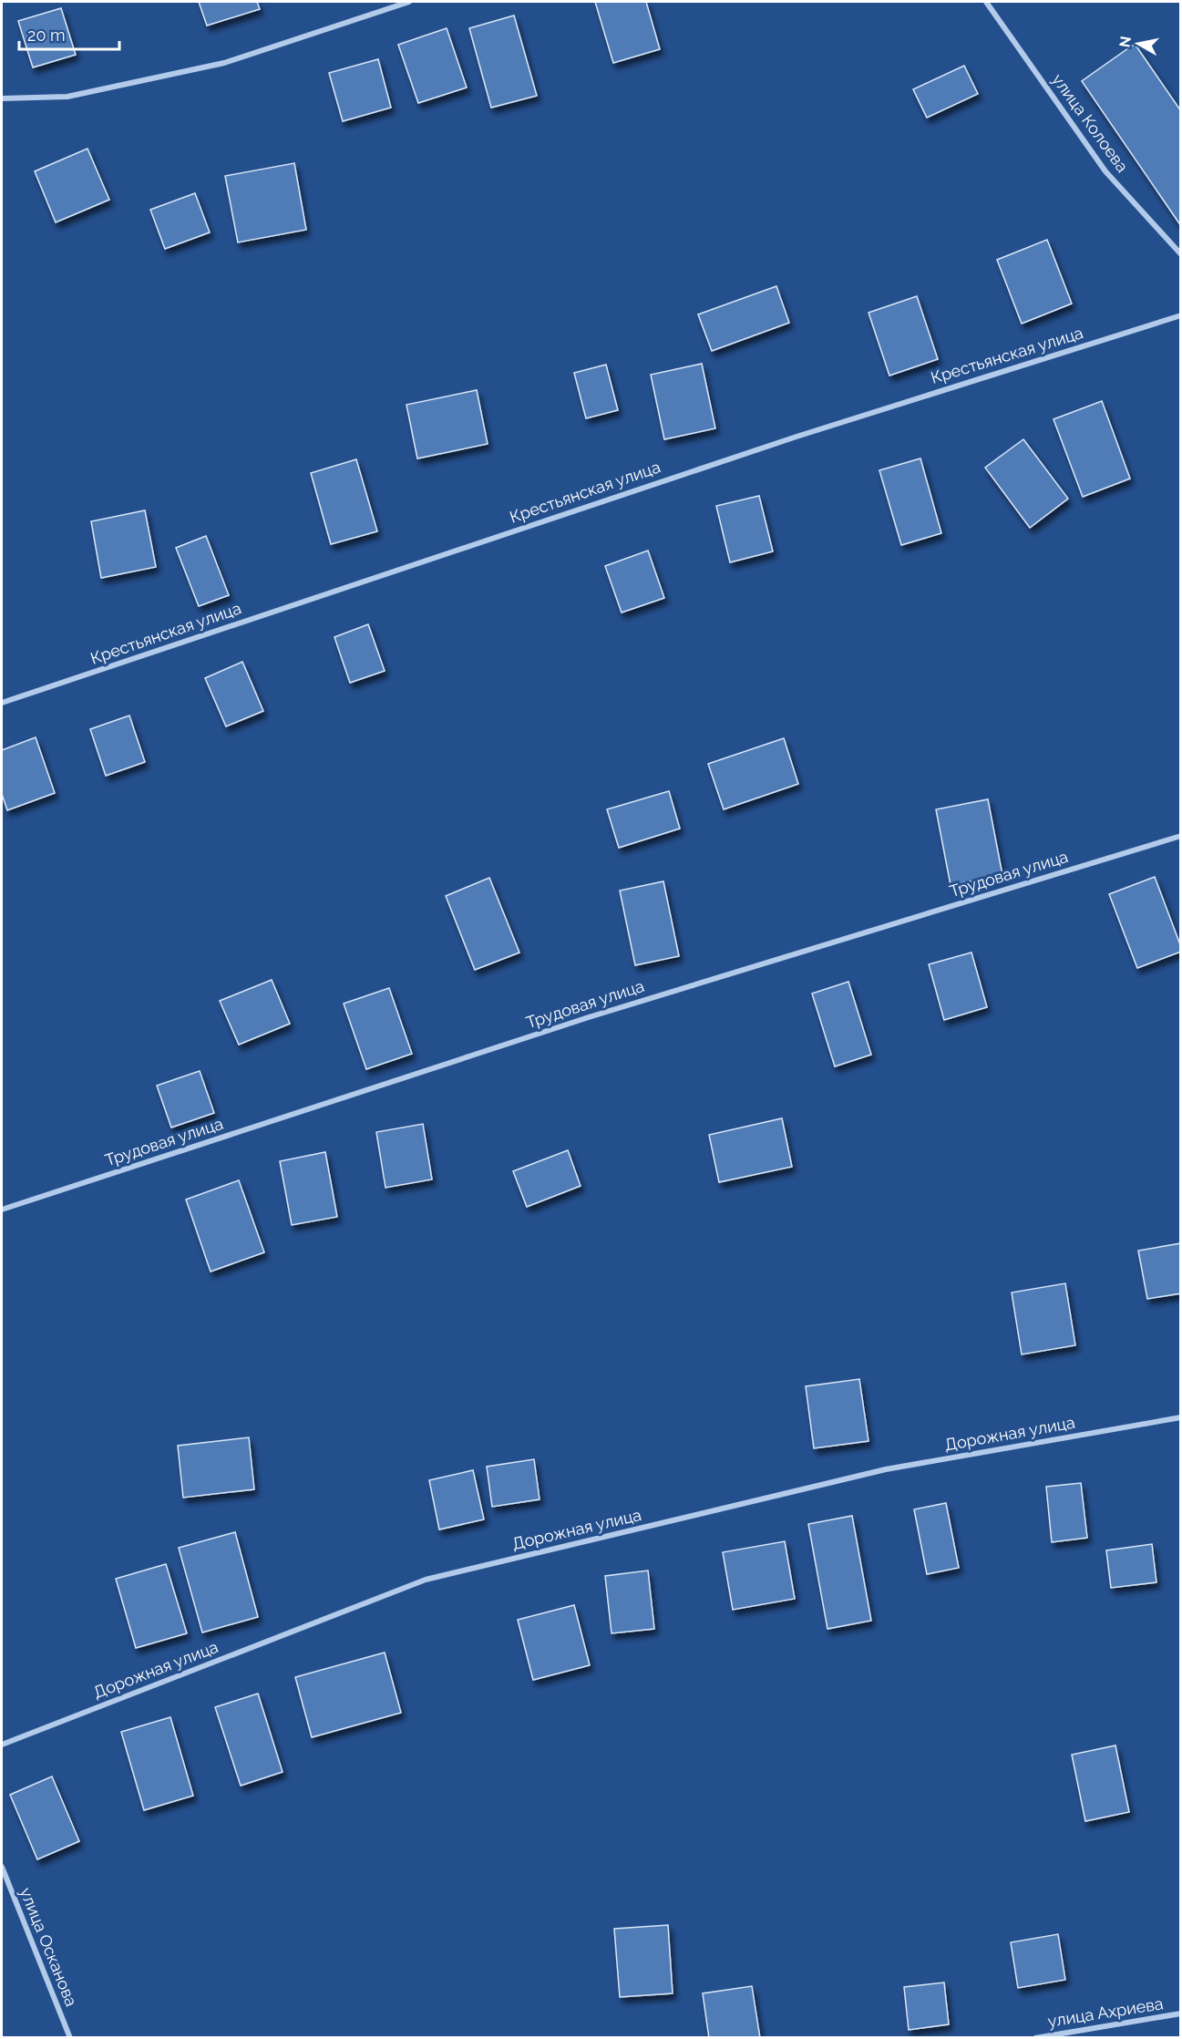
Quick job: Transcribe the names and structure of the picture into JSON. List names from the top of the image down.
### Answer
{
  "streets": {
    "street": [
      "улица Колоева",
      "Крестьянская улица",
      "Трудовая улица",
      "Дорожная улица",
      "улица Осканова",
      "улица Ахриева"
    ]
  },
  "scale_bar": "20 m",
  "north": "left"
}
